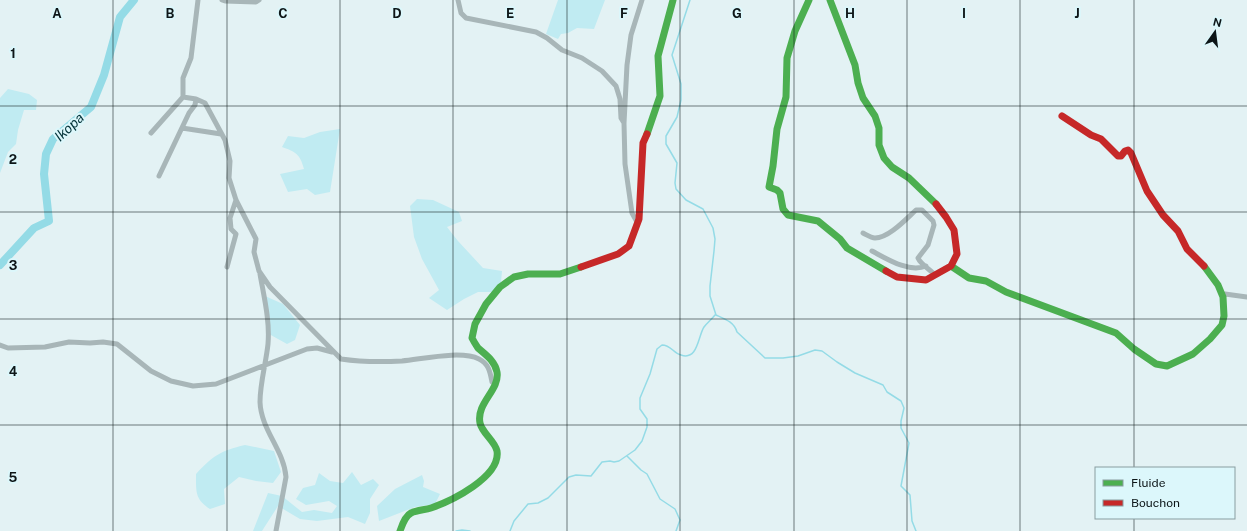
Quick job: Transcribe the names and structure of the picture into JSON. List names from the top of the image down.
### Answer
{
  "water": ["Ikopa"],
  "legend": ["Fluide", "Bouchon"],
  "north": "top",
  "grid": {
    "columns": [
      "A",
      "B",
      "C",
      "D",
      "E",
      "F",
      "G",
      "H",
      "I",
      "J"
    ],
    "rows": [
      "1",
      "2",
      "3",
      "4",
      "5"
    ]
  }
}
